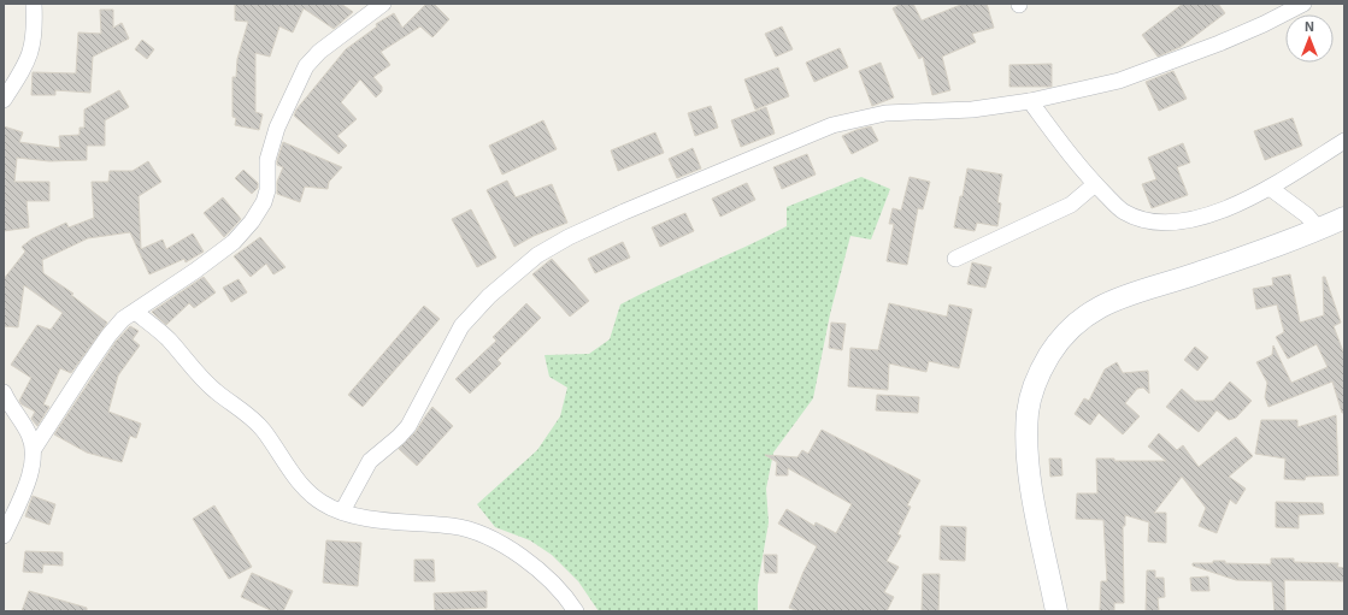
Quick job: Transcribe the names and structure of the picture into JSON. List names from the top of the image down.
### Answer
{
  "north": "top"
}
